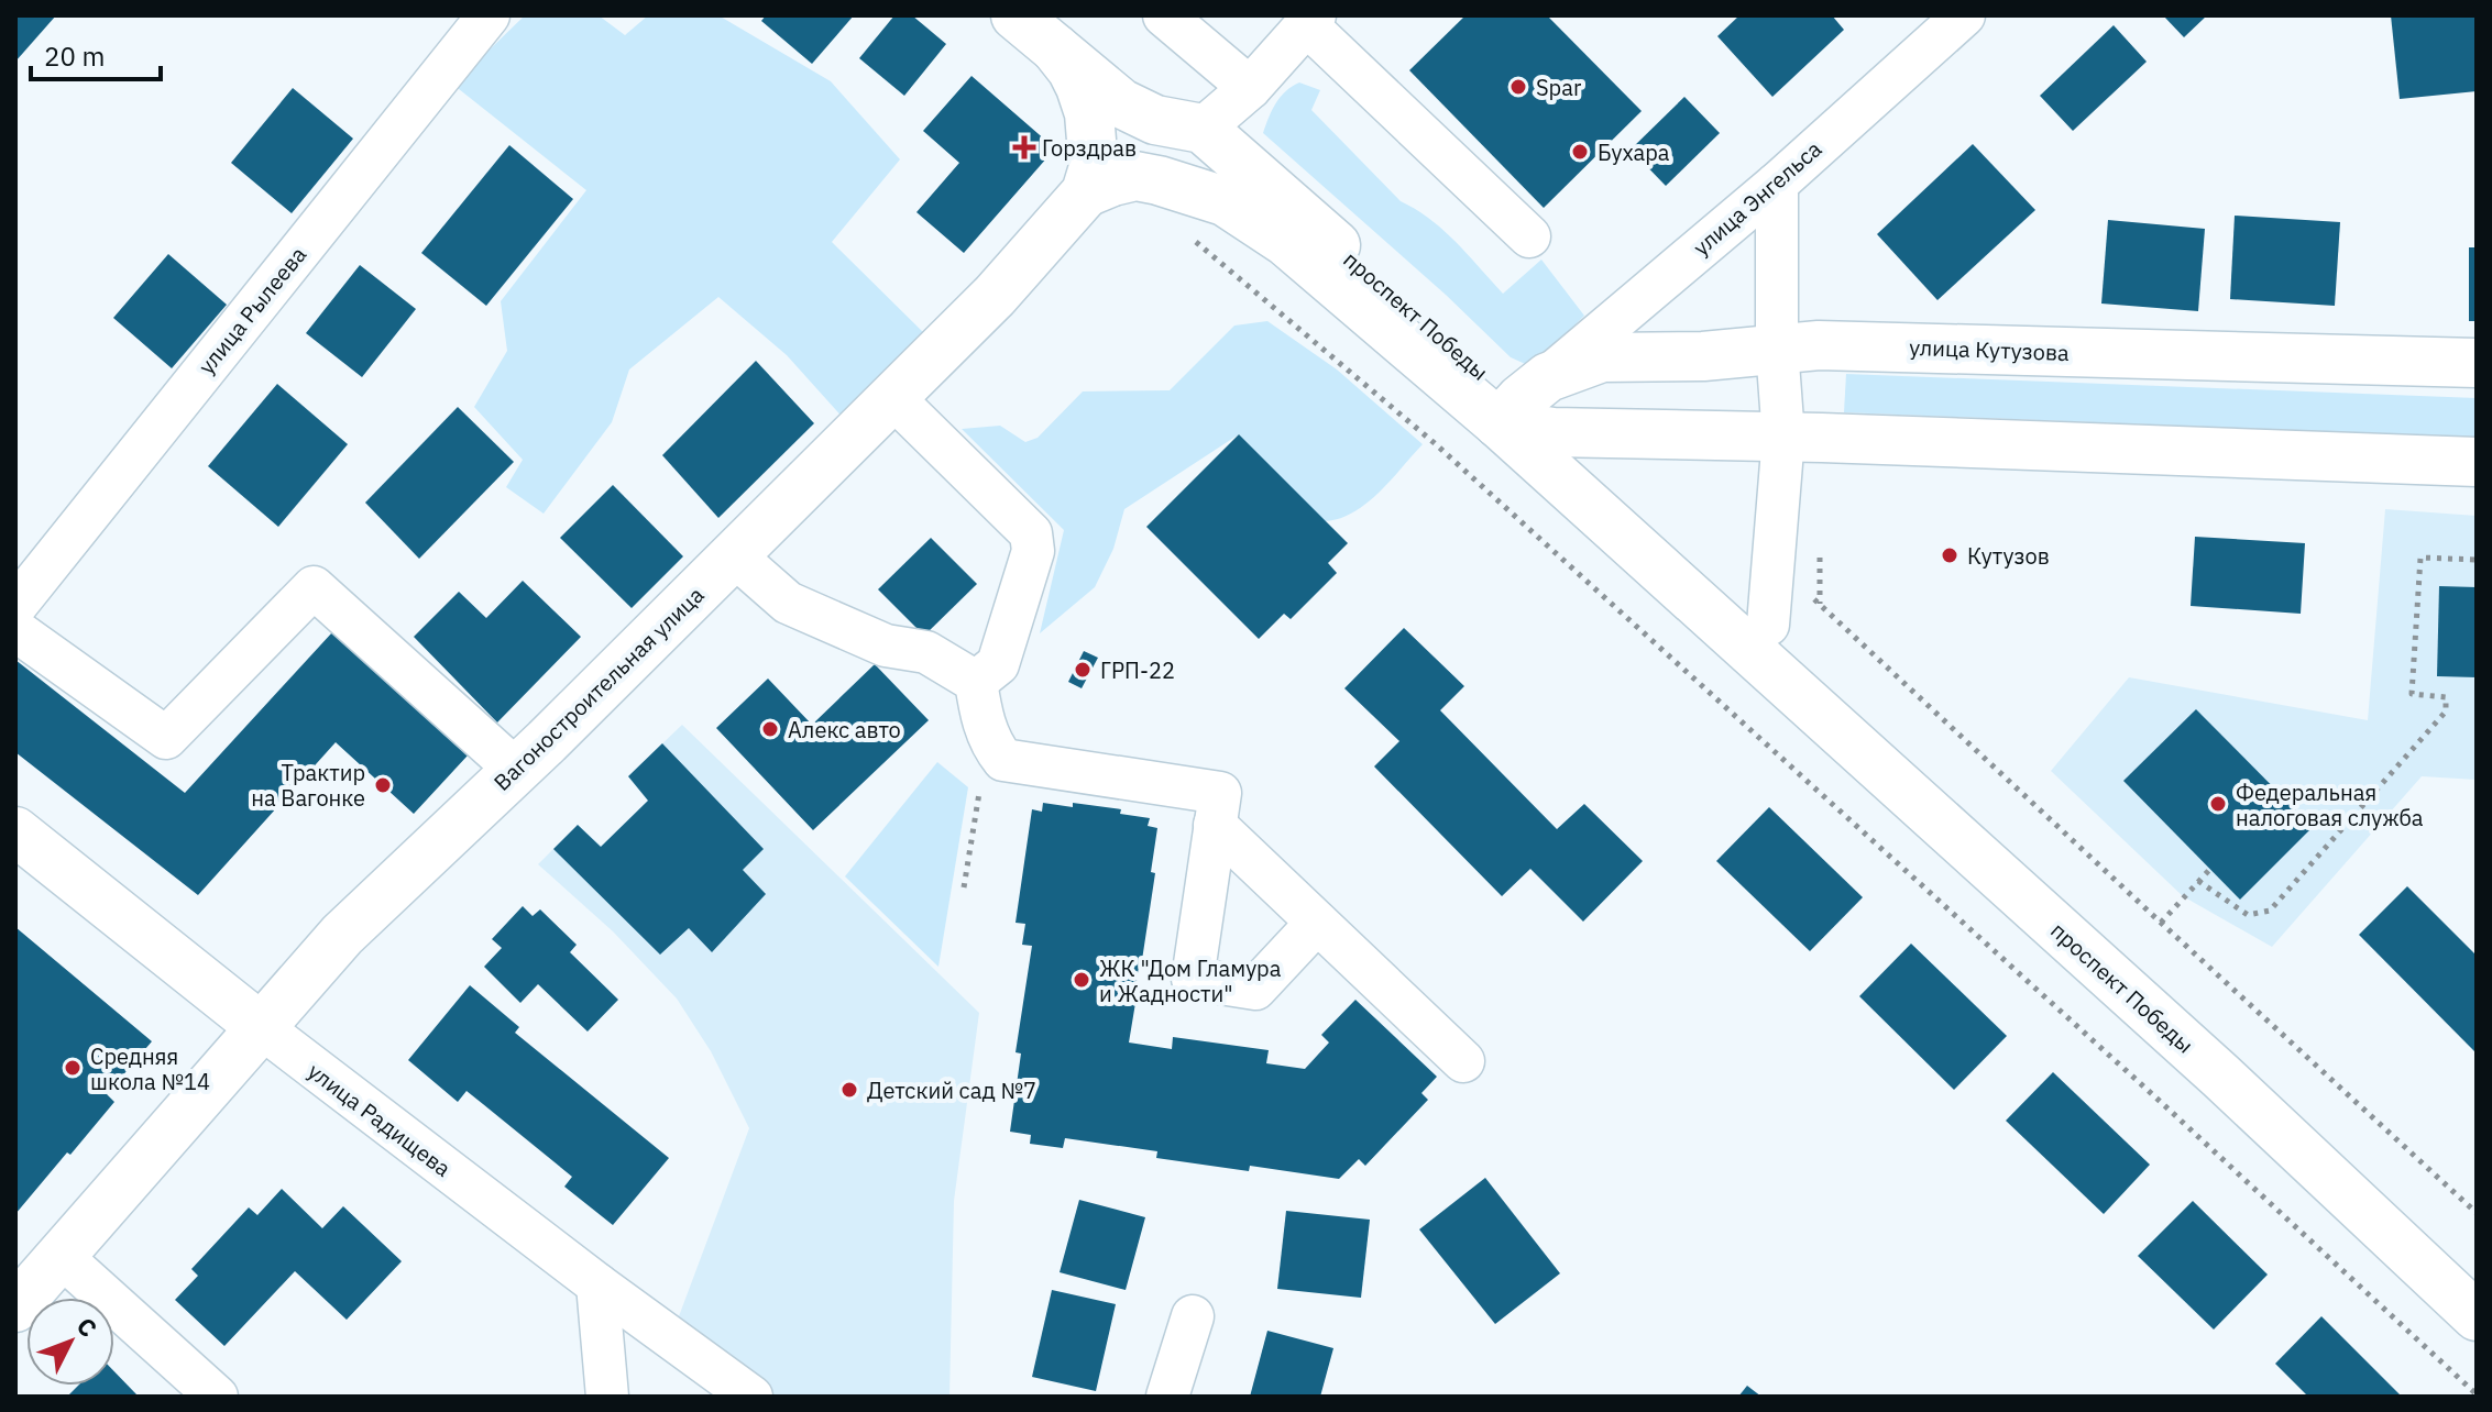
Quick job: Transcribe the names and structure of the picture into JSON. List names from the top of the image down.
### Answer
{
  "streets": {
    "main road": [
      "проспект Победы",
      "улица Кутузова",
      "Вагоностроительная улица",
      "улица Радищева"
    ],
    "street": ["улица Энгельса", "улица Рылеева"]
  },
  "crossings": [
    ["улица Энгельса", "проспект Победы"],
    ["улица Энгельса", "улица Кутузова"],
    ["проспект Победы", "улица Кутузова"],
    ["проспект Победы", "Вагоностроительная улица"],
    ["Вагоностроительная улица", "улица Радищева"]
  ],
  "places": {
    "other": [
      "Spar",
      "Бухара",
      "Кутузов",
      "ГРП-22",
      "Алекс авто",
      "Трактир на Вагонке",
      "Федеральная налоговая служба",
      "ЖК \"Дом Гламура и Жадности\"",
      "Средняя школа №14",
      "Детский сад №7"
    ],
    "health": ["Горздрав"]
  },
  "scale_bar": "20 m",
  "north": "top right"
}
